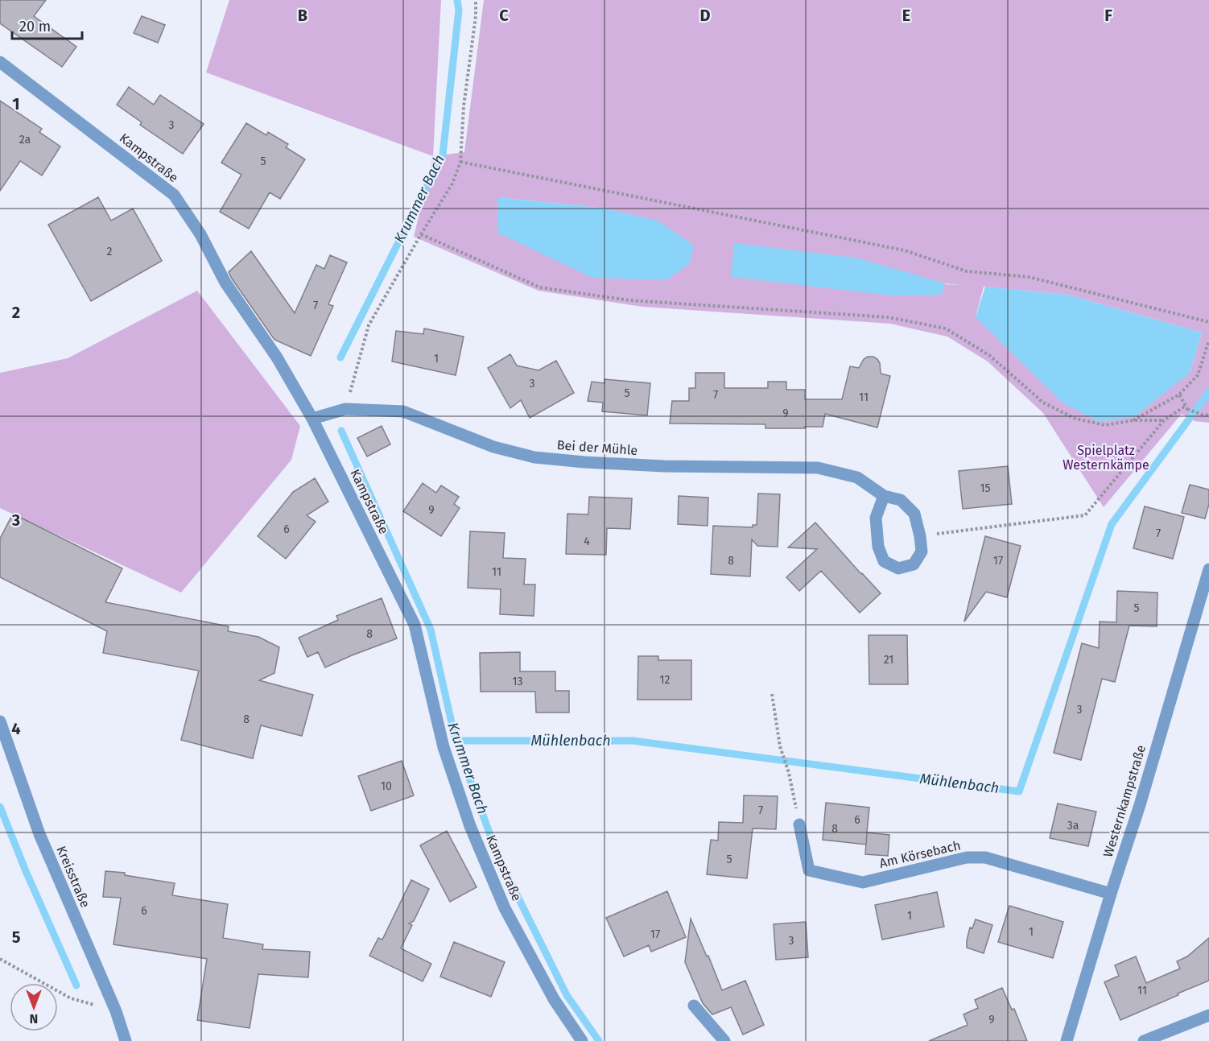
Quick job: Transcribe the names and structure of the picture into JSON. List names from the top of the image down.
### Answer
{
  "streets": {
    "street": [
      "Kampstraße",
      "Bei der Mühle",
      "Westernkampstraße",
      "Am Körsebach",
      "Kreisstraße"
    ]
  },
  "crossings": [
    ["Kampstraße", "Bei der Mühle"],
    ["Westernkampstraße", "Am Körsebach"]
  ],
  "water": ["Krummer Bach", "Mühlenbach"],
  "parks": ["Spielplatz Westernkämpe"],
  "house_numbers": [
    "3",
    "2a",
    "5",
    "2",
    "7",
    "1",
    "3",
    "5",
    "7",
    "11",
    "9",
    "15",
    "9",
    "6",
    "7",
    "4",
    "8",
    "17",
    "11",
    "5",
    "8",
    "21",
    "12",
    "13",
    "3",
    "8",
    "10",
    "7",
    "6",
    "3a",
    "8",
    "5",
    "6",
    "1",
    "1",
    "17",
    "3",
    "11",
    "9"
  ],
  "scale_bar": "20 m",
  "north": "bottom",
  "grid": {
    "columns": [
      "B",
      "C",
      "D",
      "E",
      "F"
    ],
    "rows": [
      "1",
      "2",
      "3",
      "4",
      "5"
    ]
  }
}
